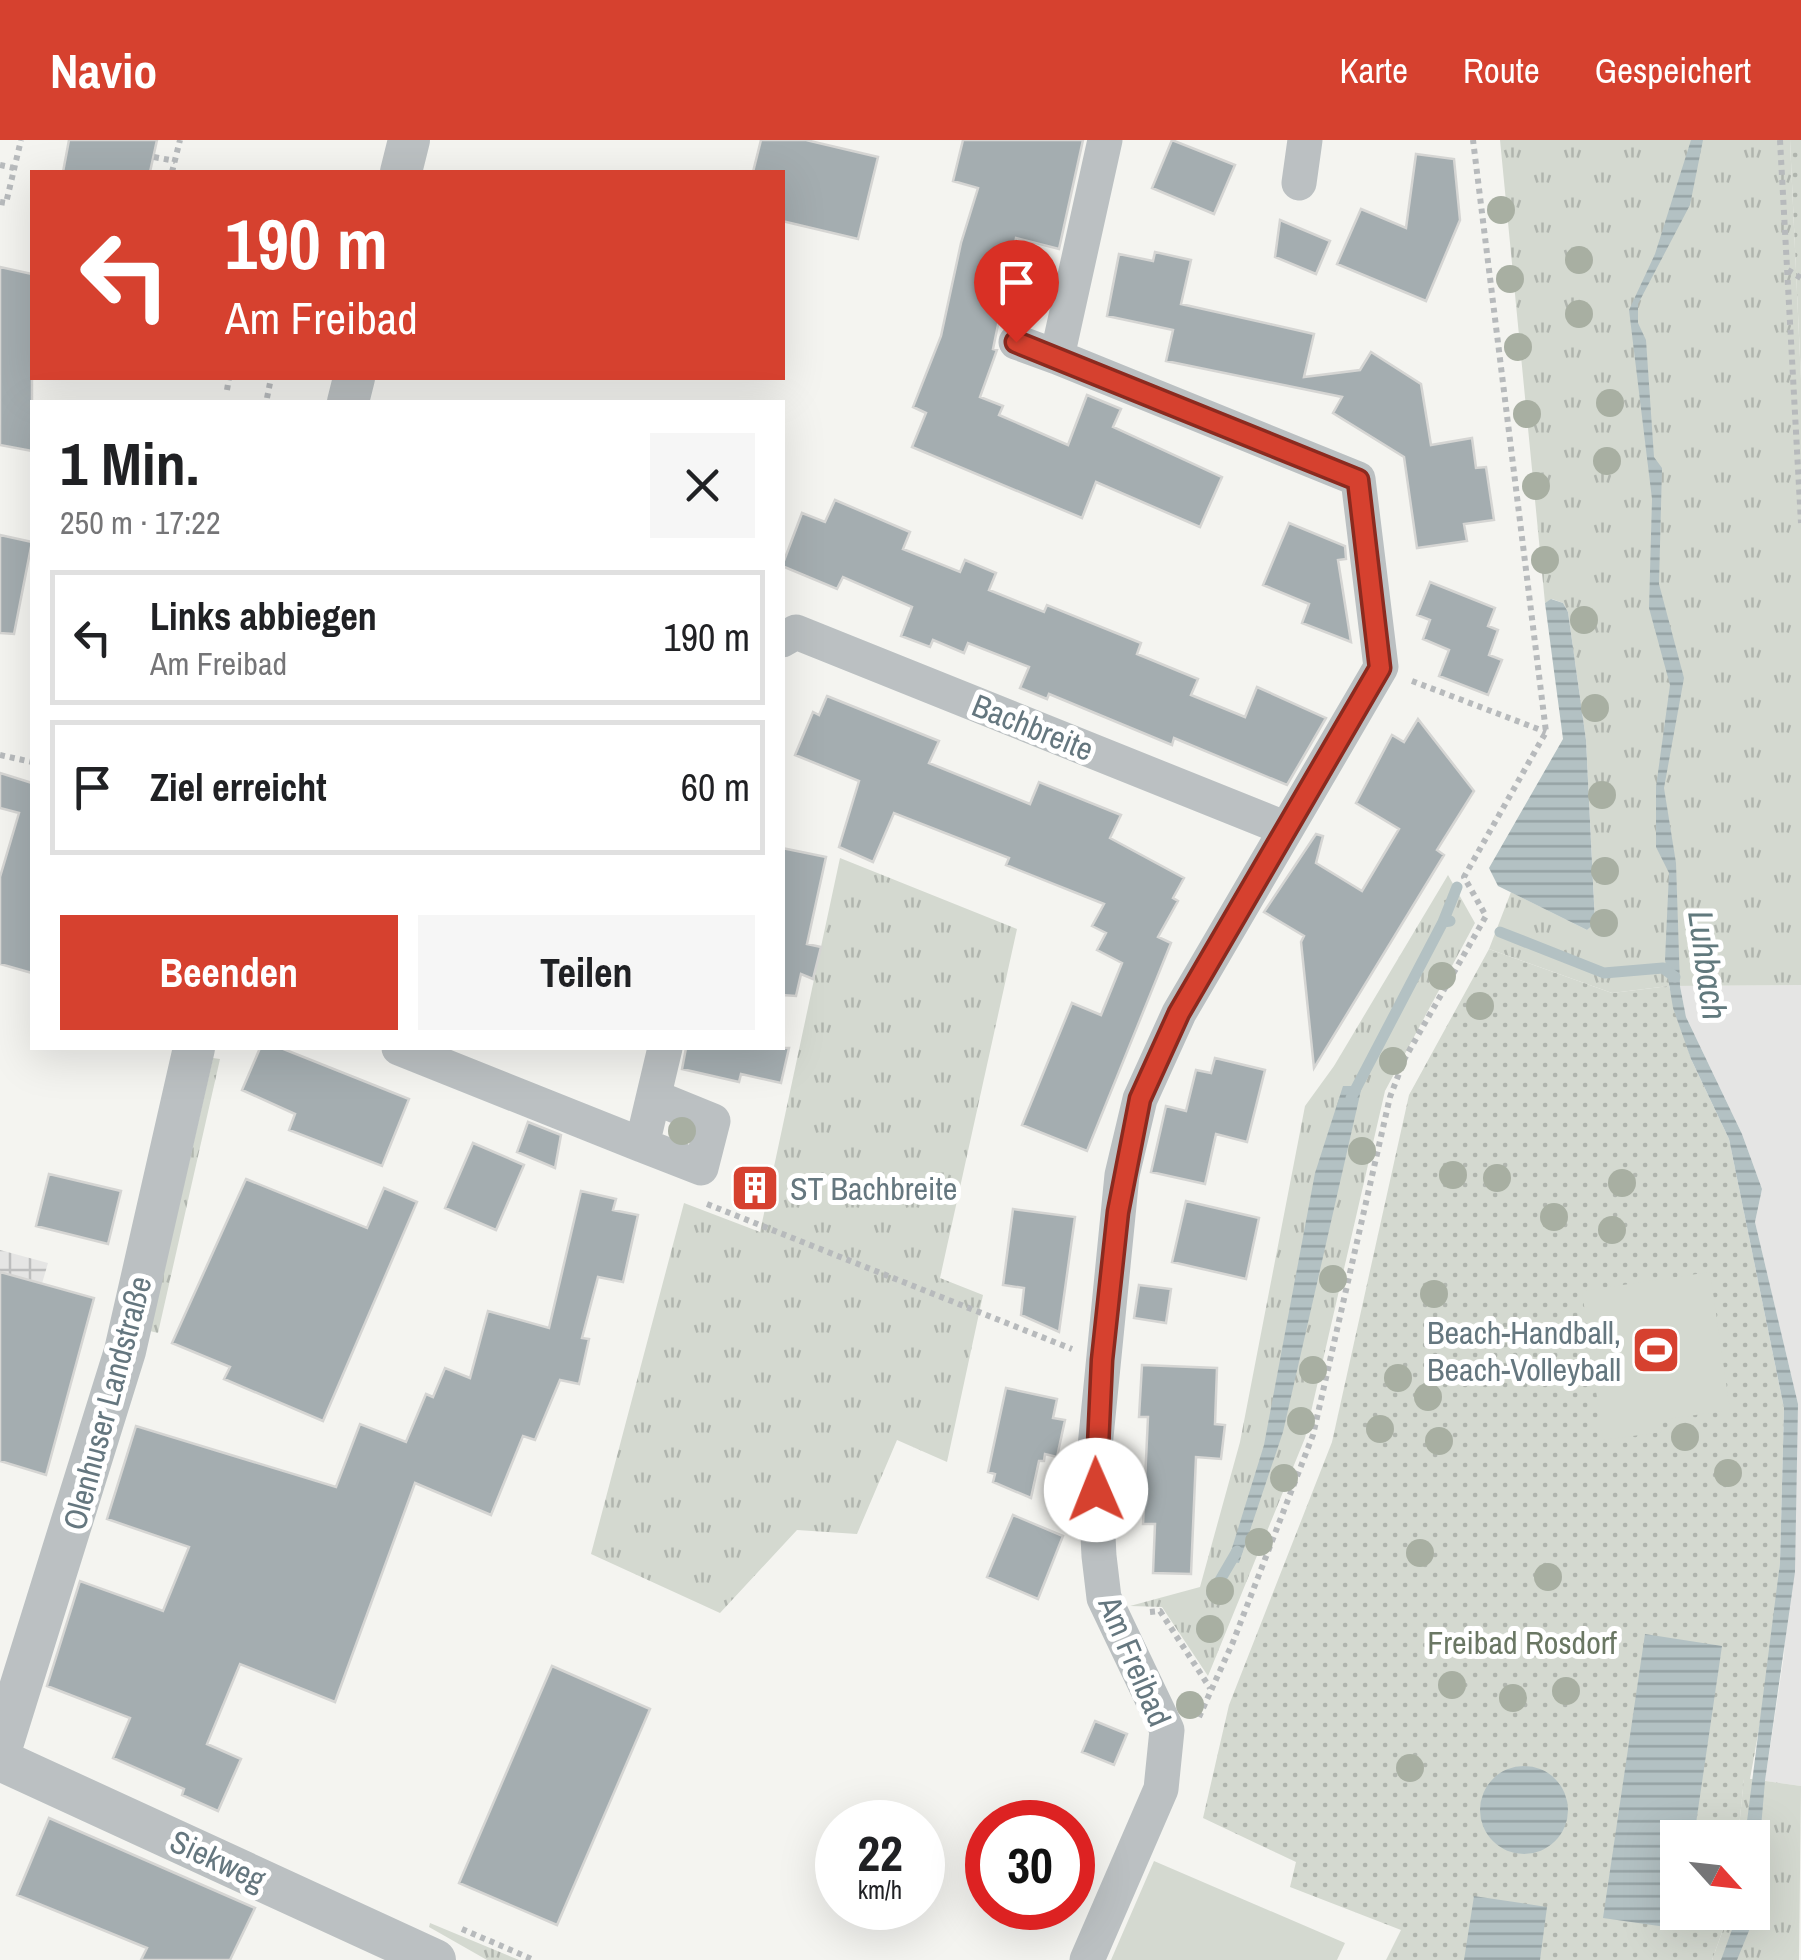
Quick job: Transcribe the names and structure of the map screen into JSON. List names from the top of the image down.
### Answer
{
  "streets": {
    "street": [
      "Bachbreite",
      "Olenhuser Landstraße",
      "Am Freibad",
      "Siekweg"
    ]
  },
  "crossings": [
    ["Bachbreite", "Am Freibad"],
    ["Olenhuser Landstraße", "Siekweg"]
  ],
  "water": ["Luhbach"],
  "parks": ["Freibad Rosdorf"],
  "places": {
    "building": ["ST Bachbreite"],
    "sports": ["Beach-Handball, Beach-Volleyball"]
  },
  "north": "bottom right",
  "page": {
    "header": "Navio",
    "nav": ["Karte", "Route", "Gespeichert"],
    "turn": ["190 m", "Am Freibad"],
    "heading": ["1 Min.", "250 m · 17:22"],
    "list": [
      {
        "name": "Links abbiegen",
        "note": "Am Freibad",
        "value": "190 m"
      },
      {
        "name": "Ziel erreicht",
        "value": "60 m"
      }
    ],
    "buttons": ["Beenden", "Teilen"],
    "speed": "22 km/h",
    "limit": "30"
  }
}
